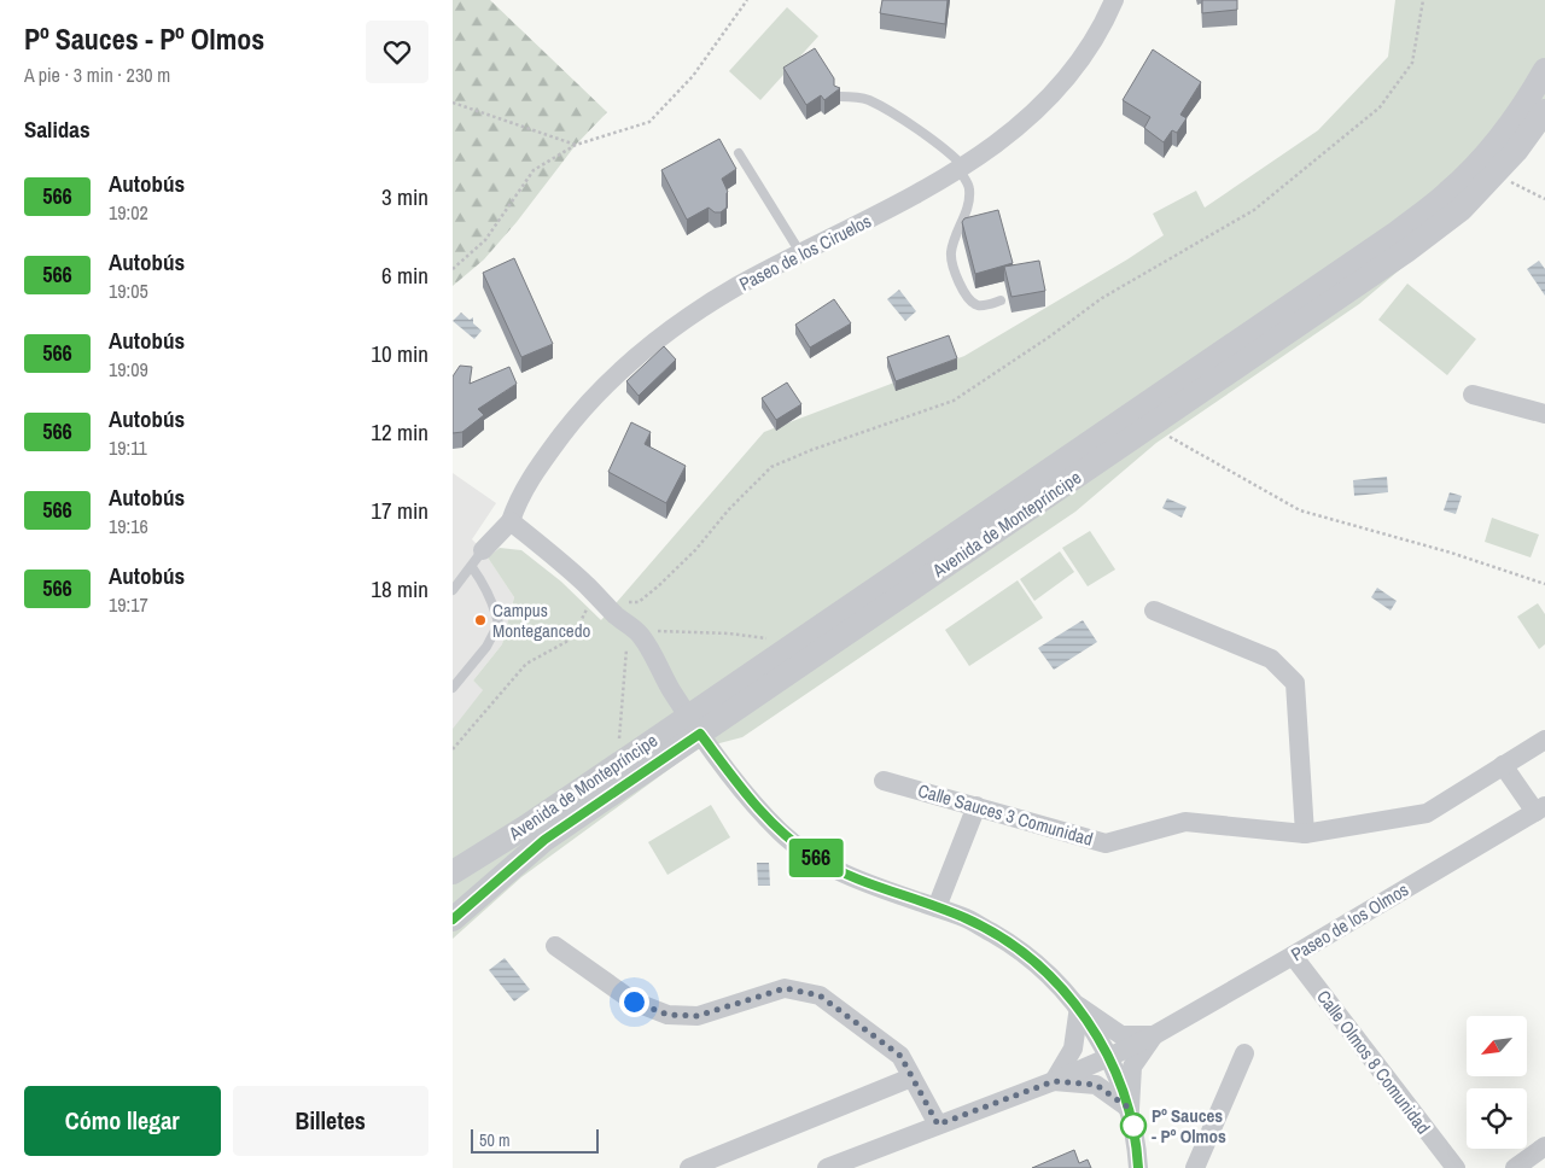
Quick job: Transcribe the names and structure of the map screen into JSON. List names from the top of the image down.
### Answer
{
  "streets": {
    "street": [
      "Paseo de los Ciruelos",
      "Avenida de Montepríncipe",
      "Calle Sauces 3 Comunidad",
      "Paseo de los Olmos",
      "Calle Olmos 8 Comunidad"
    ]
  },
  "crossings": [
    ["Paseo de los Olmos", "Calle Olmos 8 Comunidad"]
  ],
  "places": ["Campus Montegancedo", "Pº Sauces - Pº Olmos"],
  "lines": ["bus line 566"],
  "scale_bar": "50 m",
  "north": "bottom left",
  "page": {
    "heading": [
      ["Pº Sauces - Pº Olmos", "A pie · 3 min · 230 m"],
      "Salidas"
    ],
    "on_map": "566",
    "list": [
      {
        "mark": "566",
        "name": "Autobús",
        "note": "19:02",
        "value": "3 min"
      },
      {
        "mark": "566",
        "name": "Autobús",
        "note": "19:05",
        "value": "6 min"
      },
      {
        "mark": "566",
        "name": "Autobús",
        "note": "19:09",
        "value": "10 min"
      },
      {
        "mark": "566",
        "name": "Autobús",
        "note": "19:11",
        "value": "12 min"
      },
      {
        "mark": "566",
        "name": "Autobús",
        "note": "19:16",
        "value": "17 min"
      },
      {
        "mark": "566",
        "name": "Autobús",
        "note": "19:17",
        "value": "18 min"
      }
    ],
    "buttons": ["Cómo llegar", "Billetes"],
    "scale": "50 m"
  }
}
